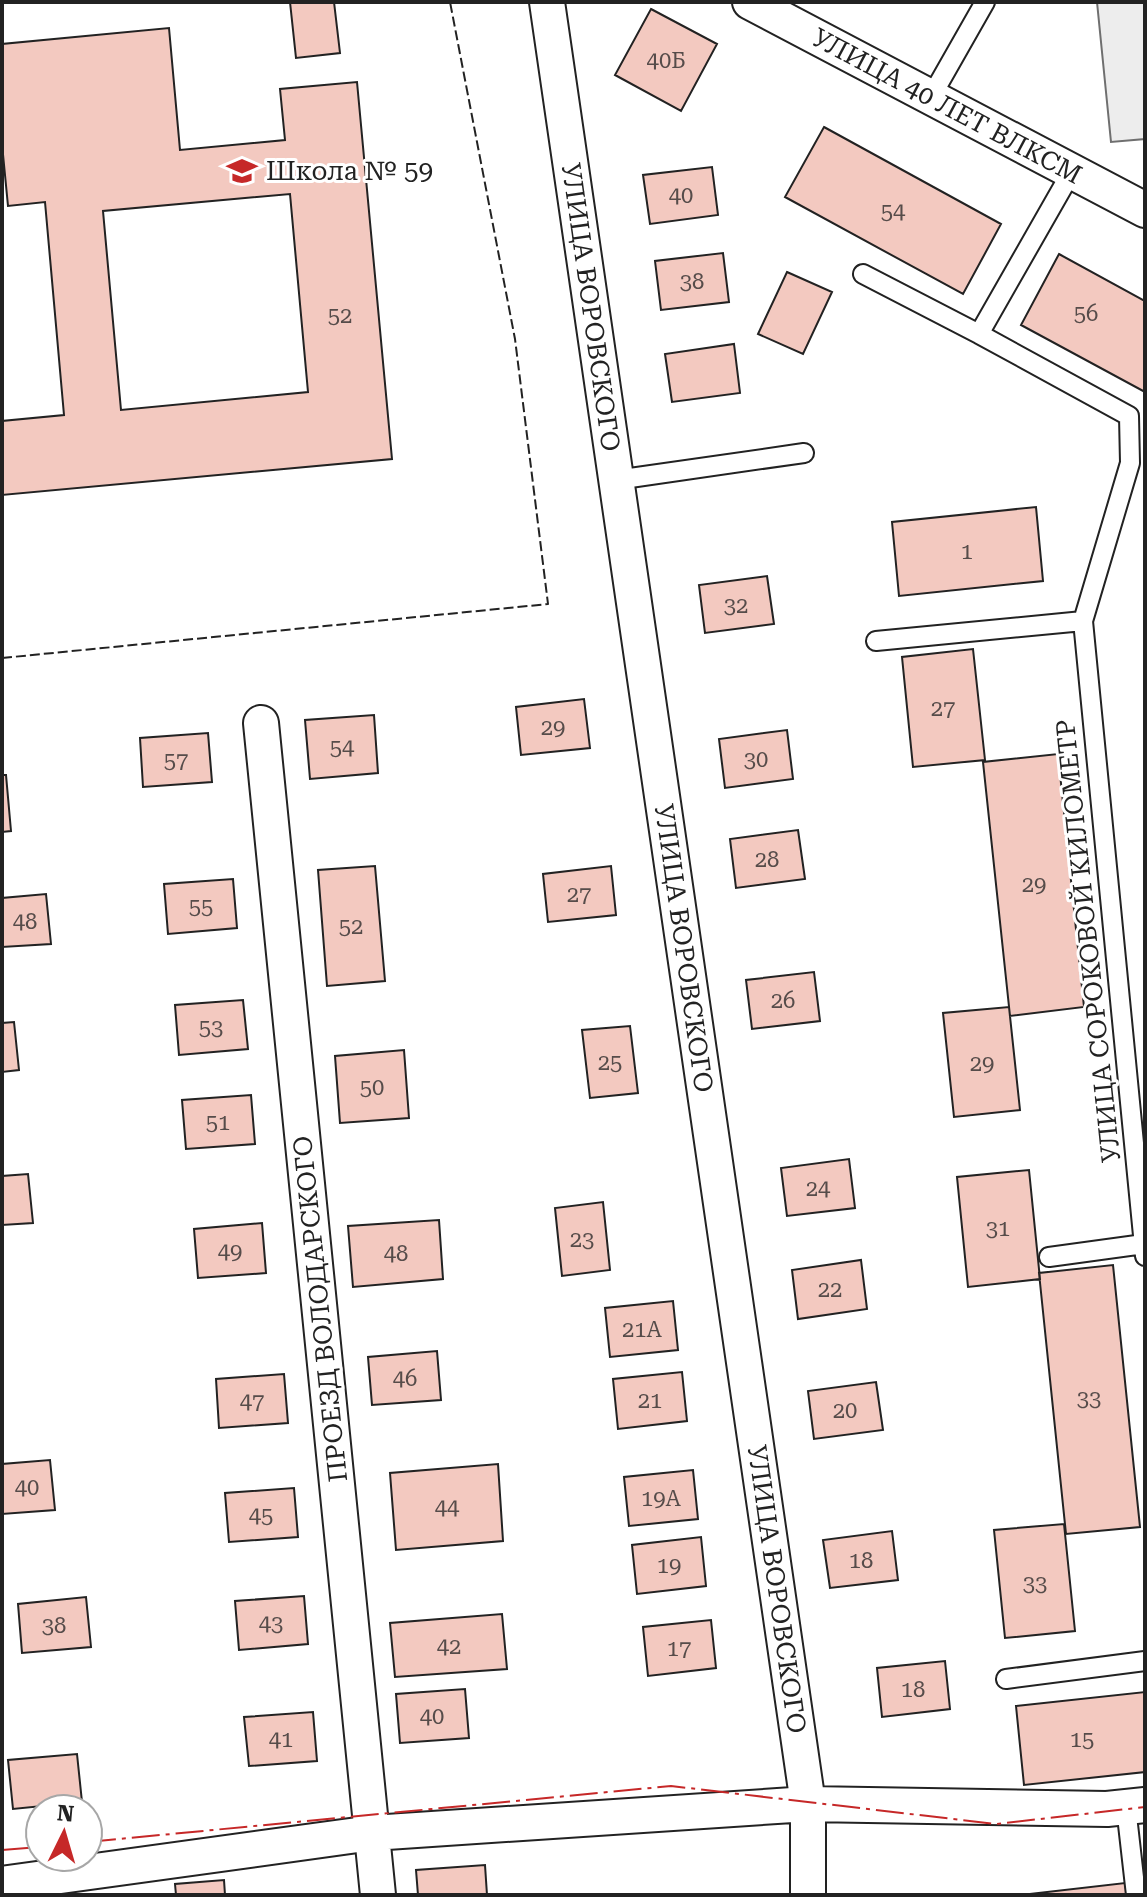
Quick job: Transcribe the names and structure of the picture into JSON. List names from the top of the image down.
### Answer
{
  "streets": {
    "street": ["УЛИЦА 40 ЛЕТ ВЛКСМ", "УЛИЦА ВОРОВСКОГО", "ПРОЕЗД ВОЛОДАРСКОГО"],
    "lane": ["УЛИЦА СОРОКОВОЙ КИЛОМЕТР"]
  },
  "places": {
    "school or university": ["Школа № 59"]
  },
  "house_numbers": [
    "40Б",
    "40",
    "54",
    "38",
    "56",
    "52",
    "1",
    "32",
    "27",
    "29",
    "54",
    "30",
    "57",
    "28",
    "29",
    "27",
    "55",
    "48",
    "52",
    "26",
    "53",
    "25",
    "29",
    "50",
    "51",
    "24",
    "31",
    "23",
    "49",
    "48",
    "22",
    "21А",
    "46",
    "33",
    "21",
    "47",
    "20",
    "40",
    "19А",
    "44",
    "45",
    "18",
    "19",
    "33",
    "43",
    "38",
    "42",
    "17",
    "18",
    "40",
    "41",
    "15"
  ],
  "north": "top"
}
